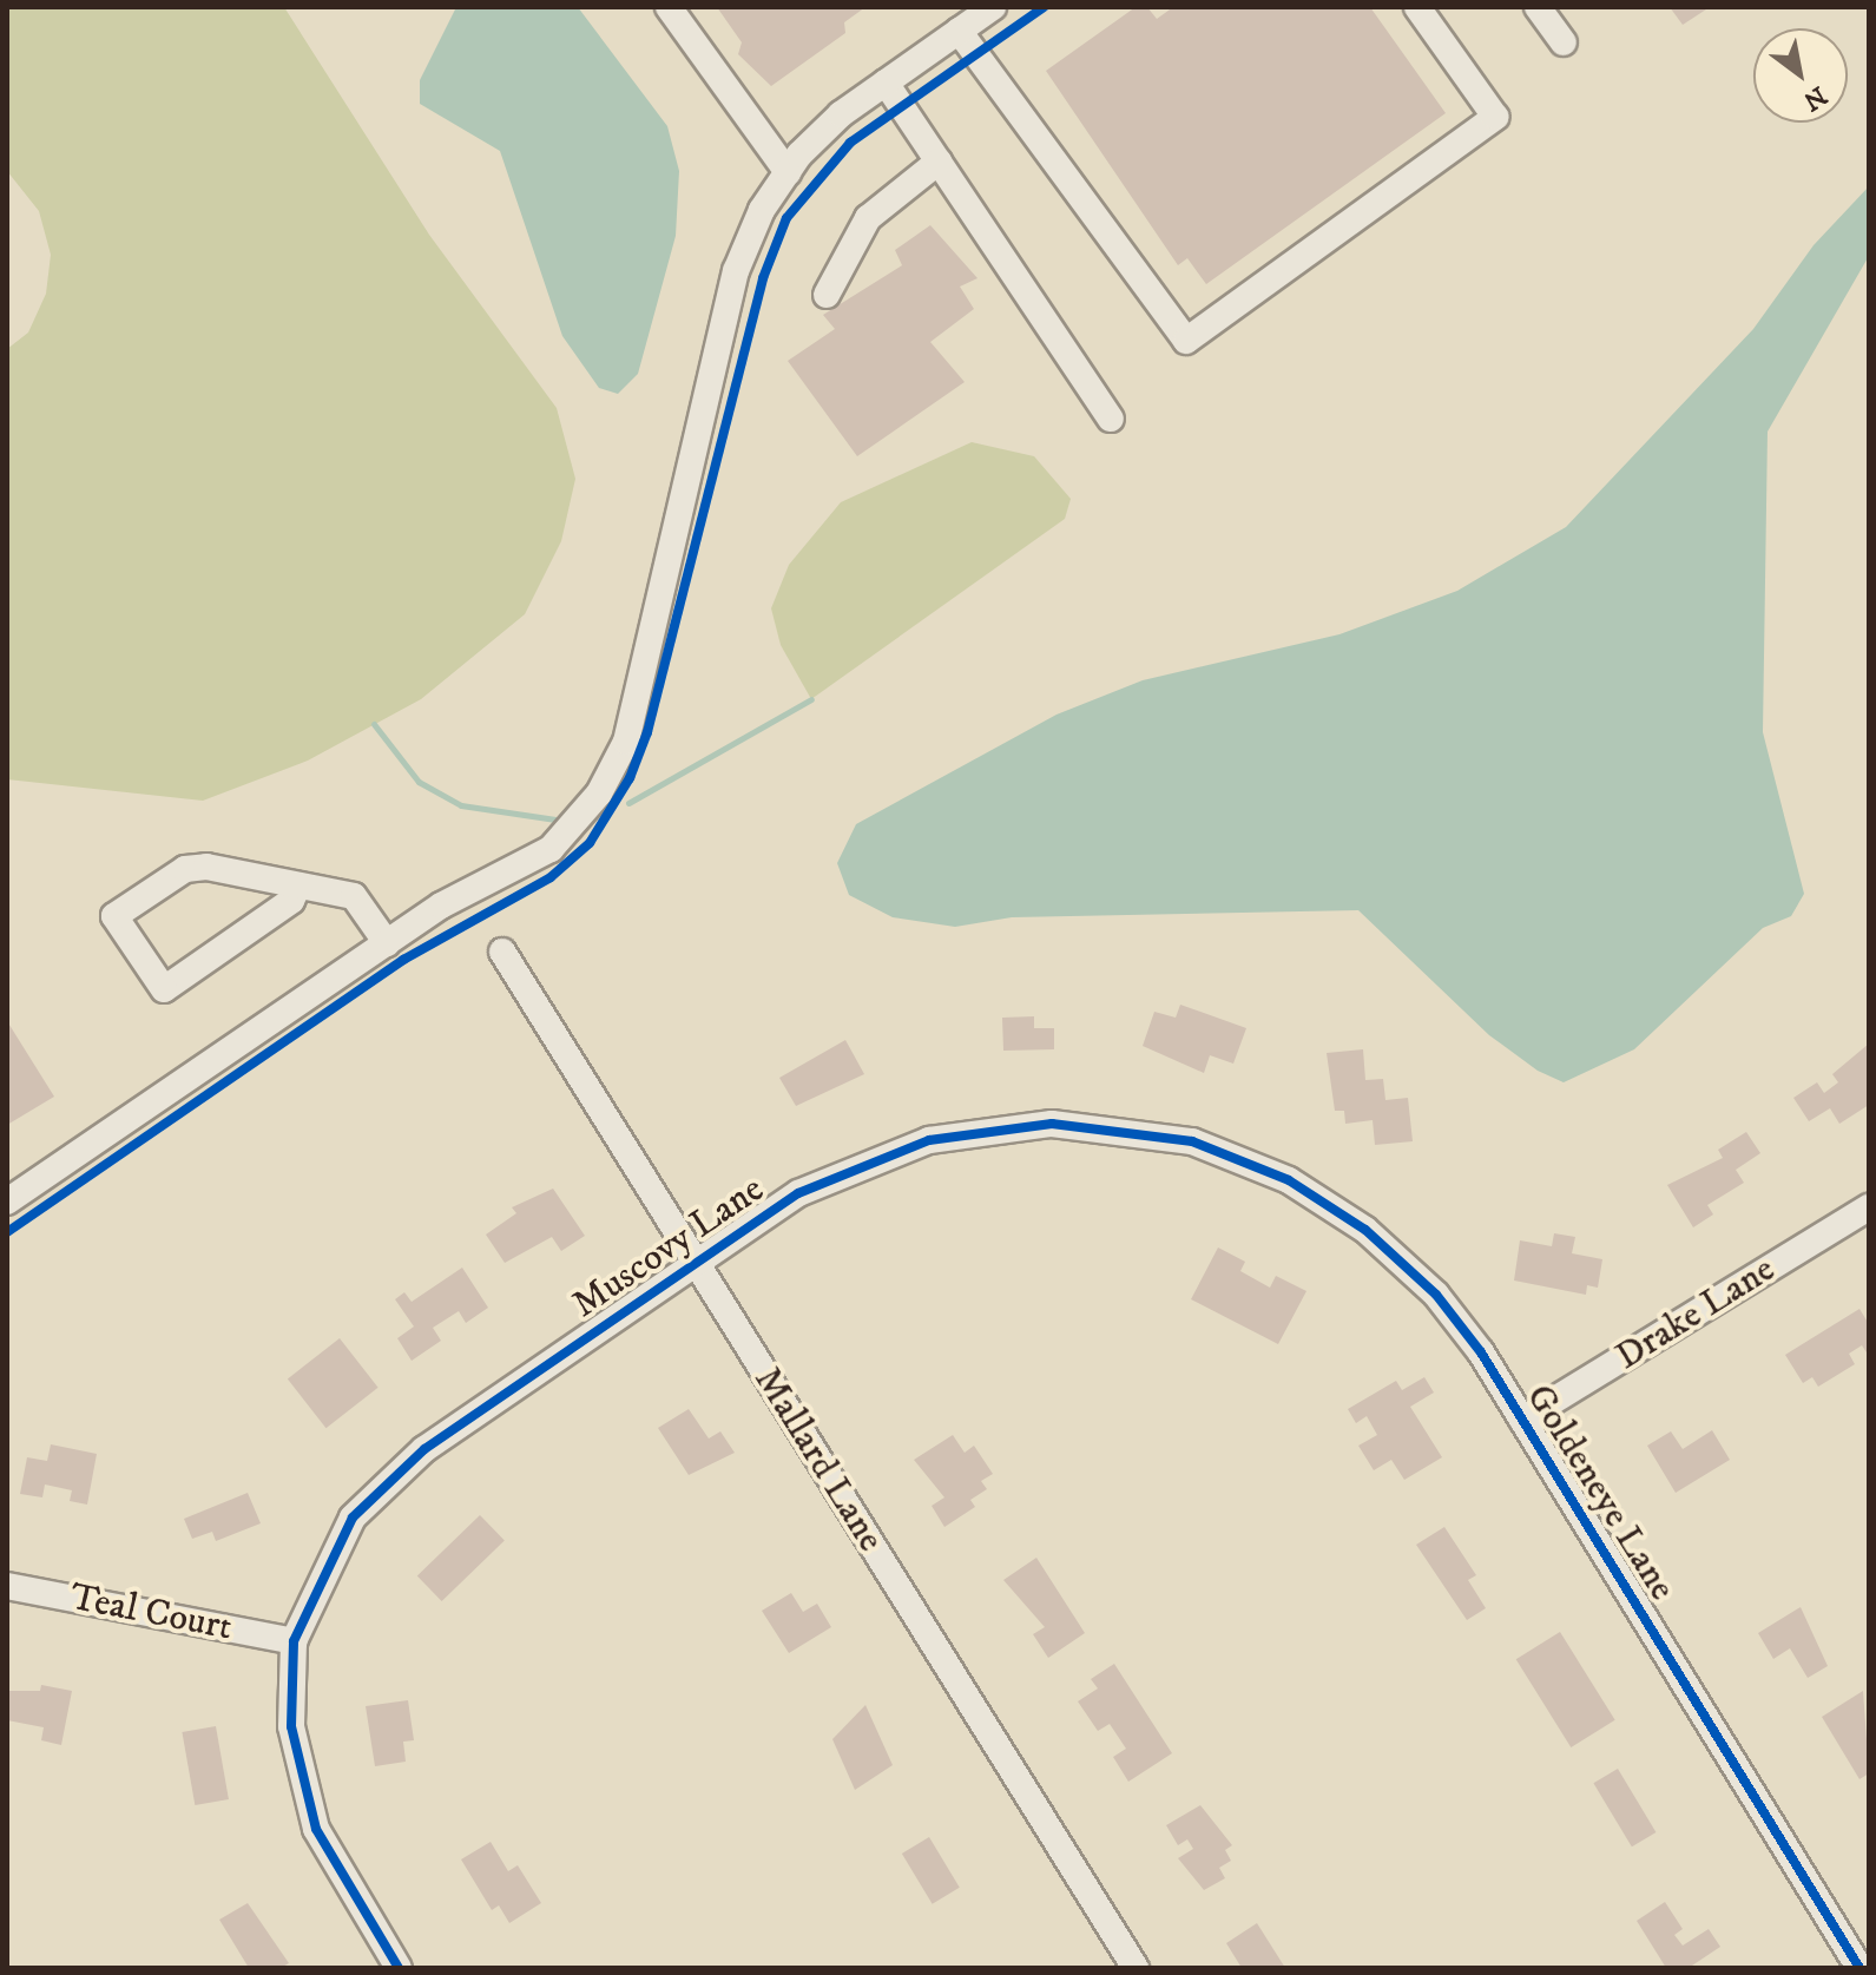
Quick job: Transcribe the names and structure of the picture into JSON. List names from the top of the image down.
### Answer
{
  "streets": {
    "street": [
      "Muscovy Lane",
      "Drake Lane",
      "Mallard Lane",
      "Goldeneye Lane",
      "Teal Court"
    ]
  },
  "crossings": [
    ["Muscovy Lane", "Mallard Lane"],
    ["Muscovy Lane", "Goldeneye Lane"],
    ["Muscovy Lane", "Teal Court"],
    ["Drake Lane", "Goldeneye Lane"]
  ],
  "north": "bottom right"
}
